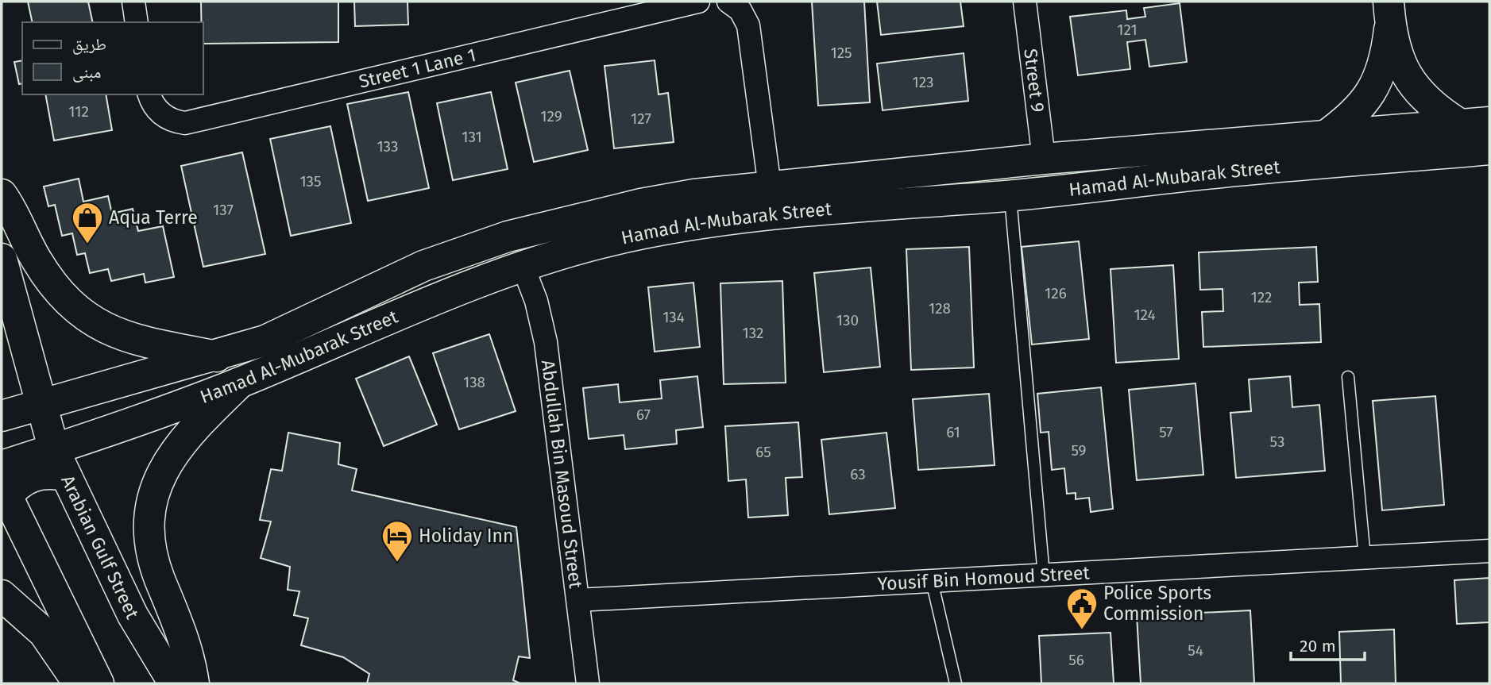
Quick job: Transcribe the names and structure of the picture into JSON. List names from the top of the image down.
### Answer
{
  "streets": {
    "main road": ["Hamad Al-Mubarak Street", "Arabian Gulf Street"],
    "street": [
      "Street 1 Lane 1",
      "Street 9",
      "Abdullah Bin Masoud Street",
      "Yousif Bin Homoud Street"
    ]
  },
  "crossings": [
    ["Street 9", "Hamad Al-Mubarak Street"],
    ["Hamad Al-Mubarak Street", "Abdullah Bin Masoud Street"],
    ["Hamad Al-Mubarak Street", "Arabian Gulf Street"],
    ["Abdullah Bin Masoud Street", "Yousif Bin Homoud Street"]
  ],
  "places": {
    "shop": ["Aqua Terre"],
    "hotel": ["Holiday Inn"],
    "public building": ["Police Sports Commission"]
  },
  "house_numbers": [
    "121",
    "125",
    "123",
    "112",
    "129",
    "127",
    "131",
    "133",
    "135",
    "137",
    "126",
    "122",
    "128",
    "124",
    "134",
    "130",
    "132",
    "138",
    "67",
    "61",
    "57",
    "53",
    "59",
    "65",
    "63",
    "54",
    "56"
  ],
  "legend": ["طريق", "مبنى"],
  "scale_bar": "20 m"
}
